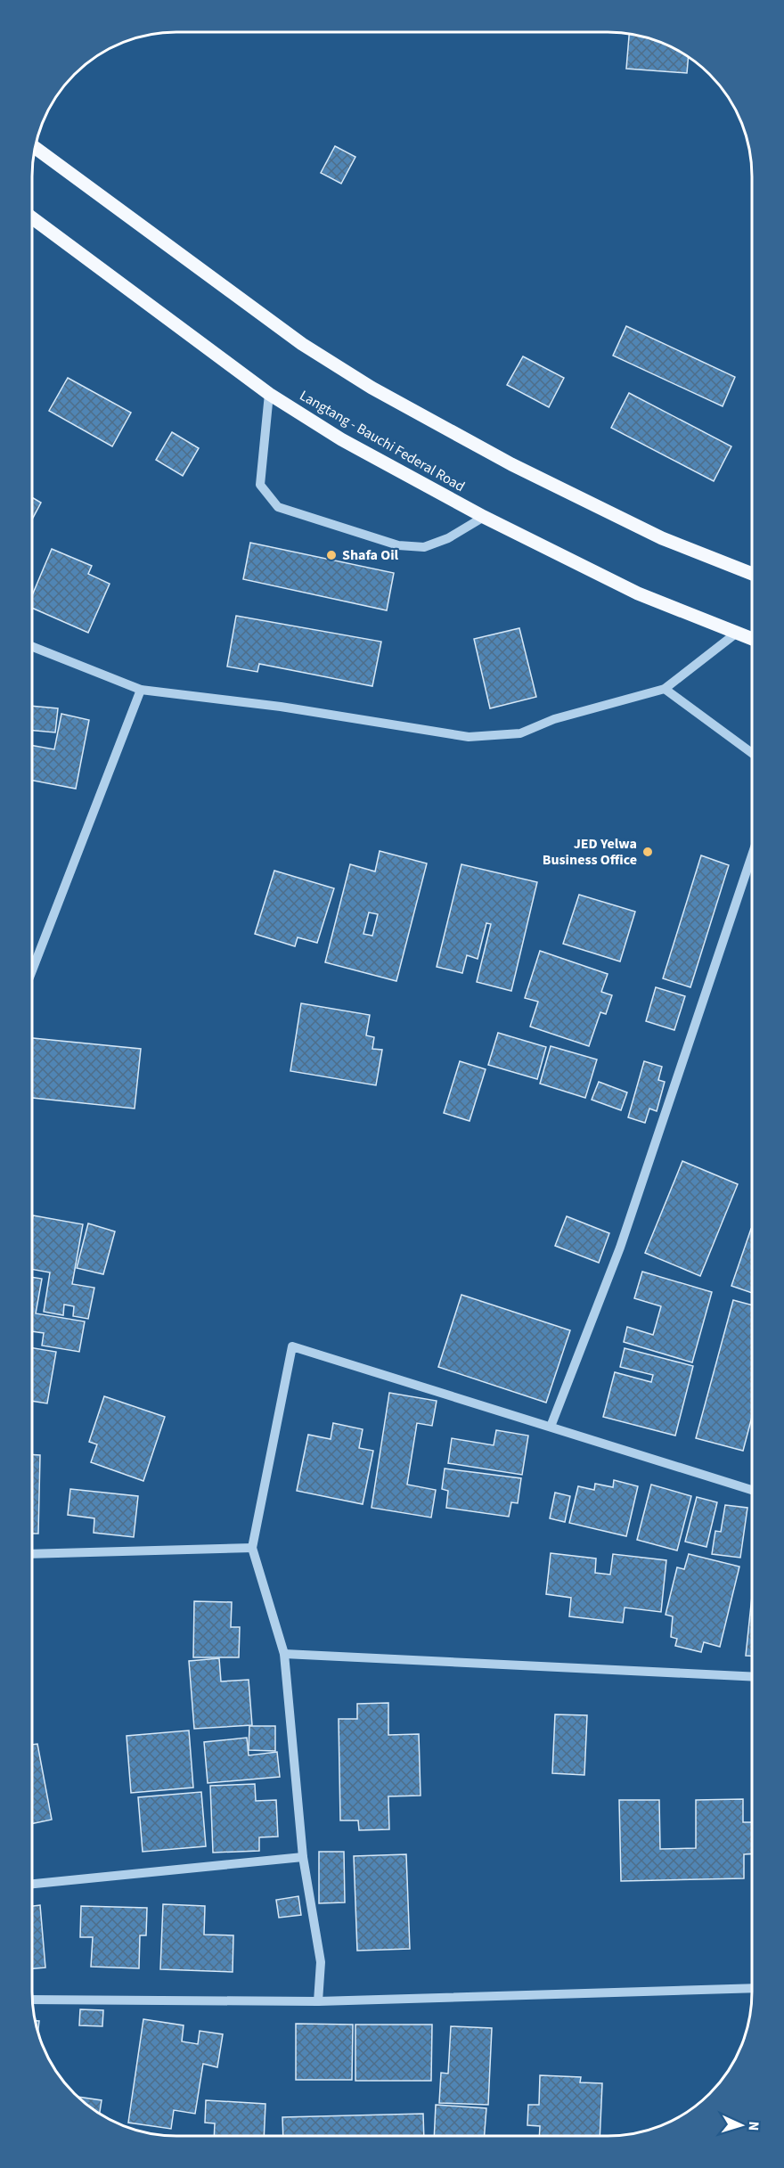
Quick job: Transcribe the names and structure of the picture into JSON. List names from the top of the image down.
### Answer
{
  "streets": {
    "main road": ["Langtang - Bauchi Federal Road"]
  },
  "places": ["Shafa Oil", "JED Yelwa Business Office"],
  "north": "right"
}
